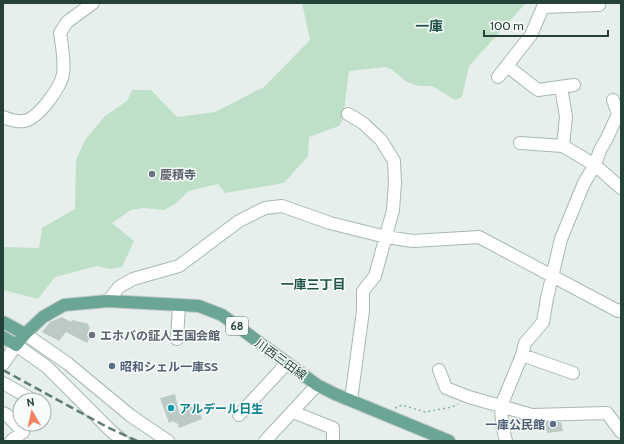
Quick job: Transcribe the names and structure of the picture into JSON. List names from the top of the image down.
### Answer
{
  "streets": {
    "main road": ["68", "川西三田線"]
  },
  "districts": ["一庫", "一庫三丁目"],
  "places": [
    "慶積寺",
    "エホバの証人王国会館",
    "昭和シェル一庫SS",
    "アルデール日生",
    "一庫公民館"
  ],
  "scale_bar": "100 m",
  "north": "top"
}
